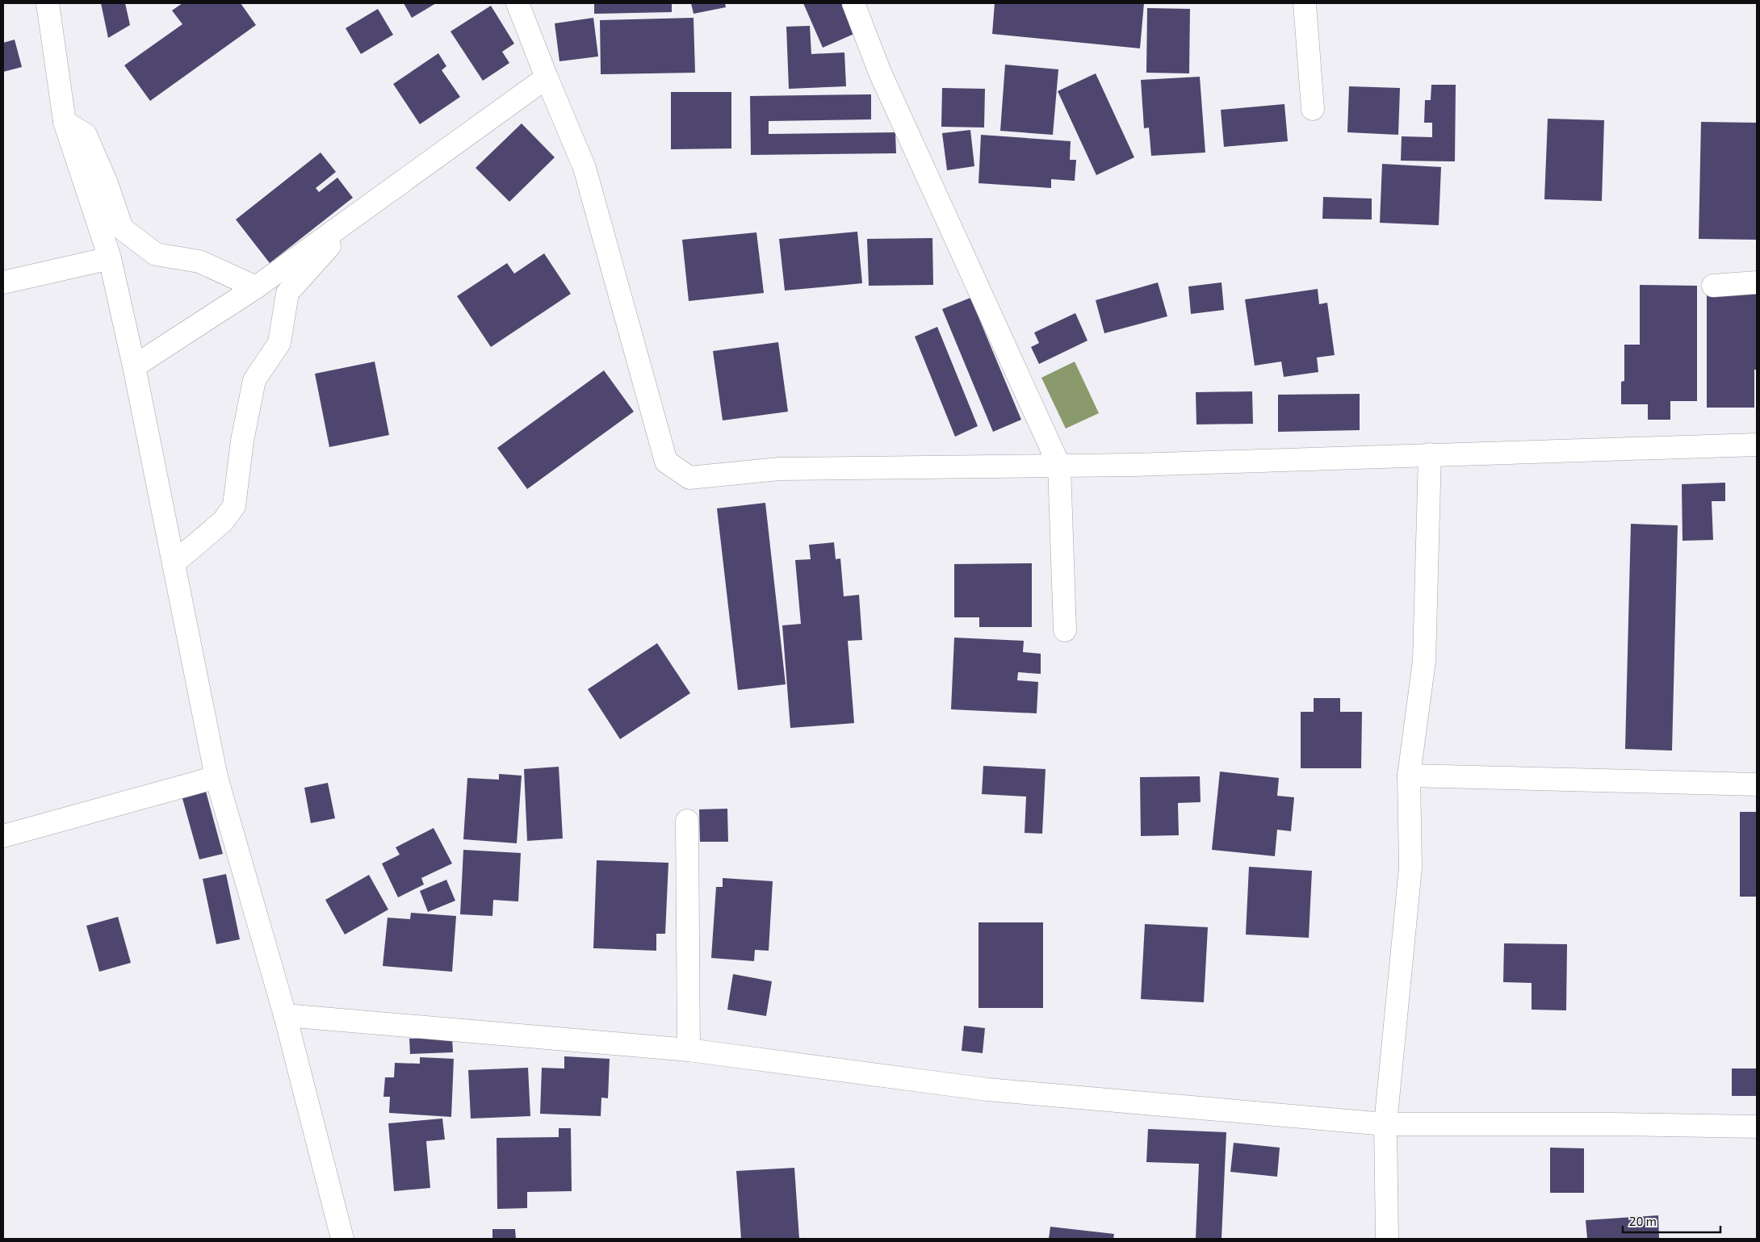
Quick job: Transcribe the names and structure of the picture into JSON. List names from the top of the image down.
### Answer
{
  "scale_bar": "20 m"
}
